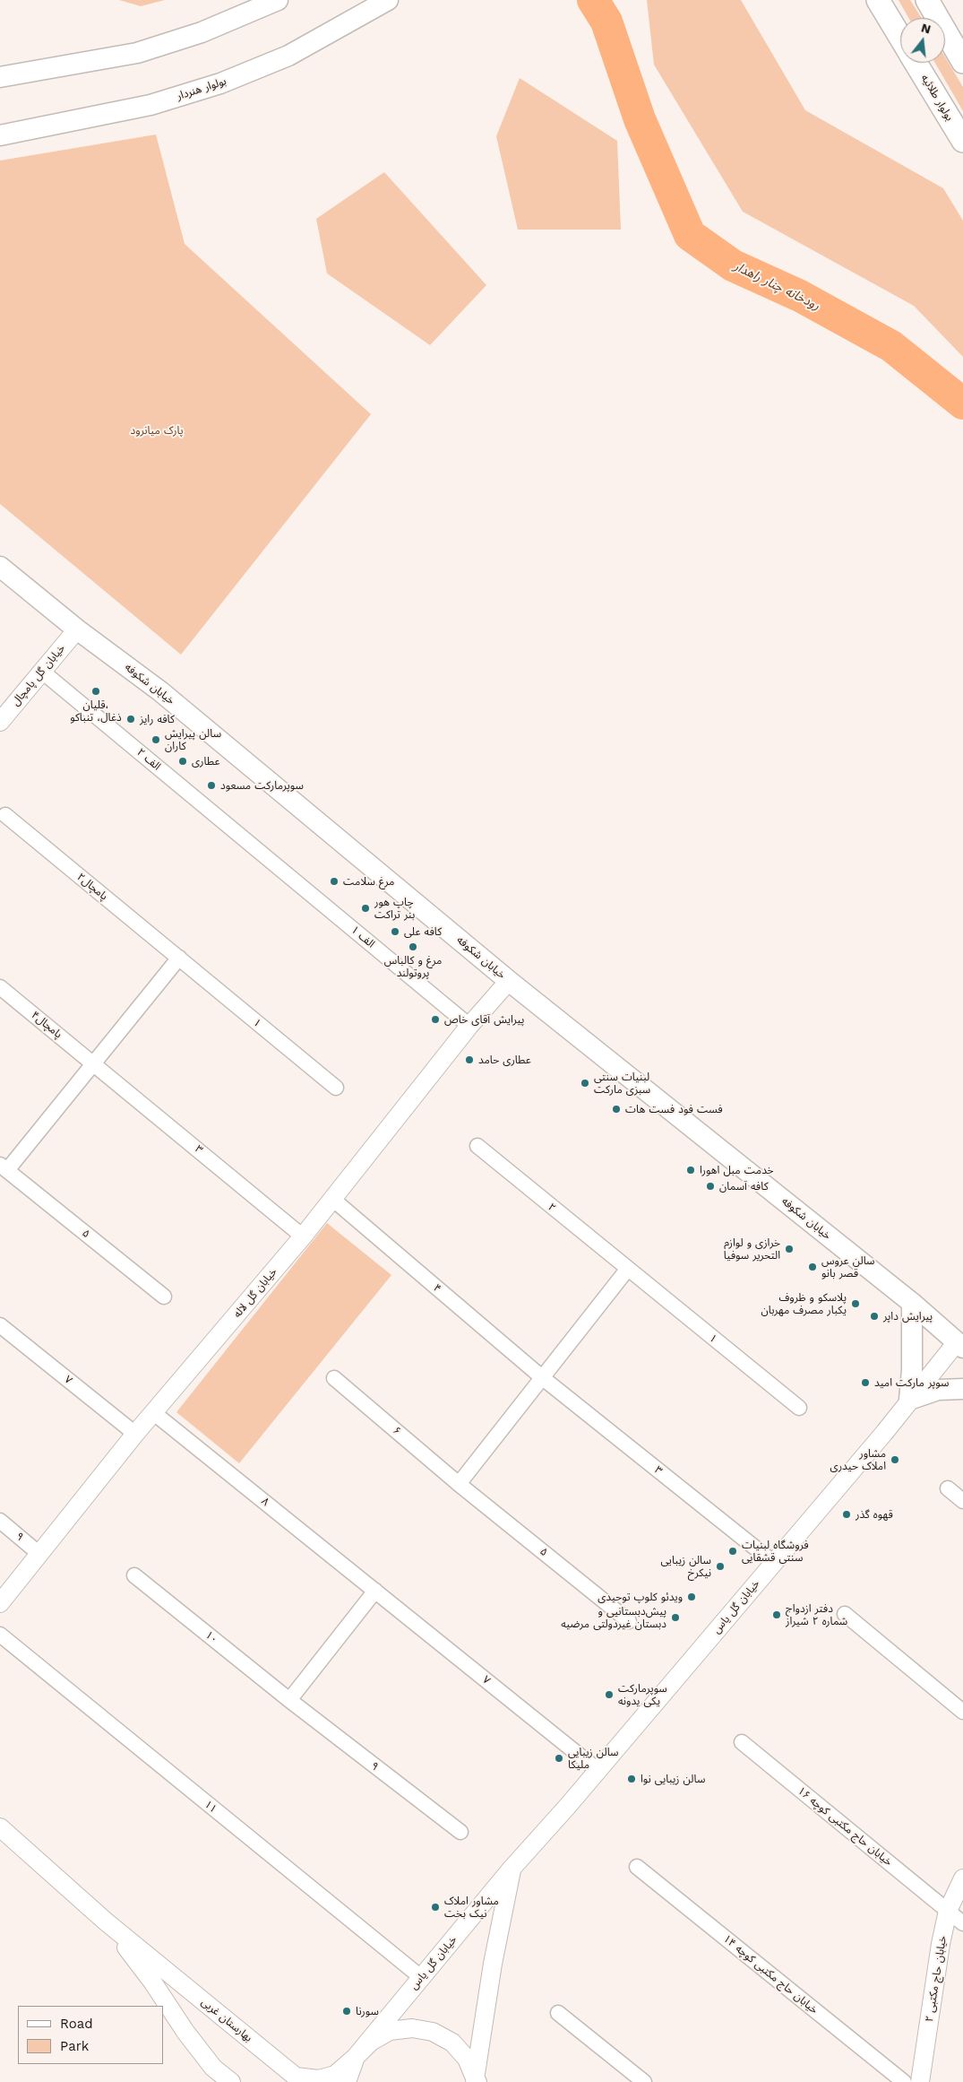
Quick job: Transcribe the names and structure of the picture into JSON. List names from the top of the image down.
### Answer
{
  "streets": {
    "main road": ["بولوار هنردار", "بولوار طلائیه", "خیابان شکوفه"],
    "street": [
      "خیابان گل پامچال",
      "۲ الف",
      "پامچال۲",
      "۱ الف",
      "۱",
      "پامچال۴",
      "۳",
      "۲",
      "۵",
      "۴",
      "خیابان گل لاله",
      "۷",
      "۶",
      "۸",
      "۹",
      "خیابان گل یاس",
      "۱۰",
      "۱۱",
      "خیابان حاج مکتبی کوچه ۱۶",
      "خیابان حاج مکتبی کوچه ۱۴",
      "خیابان حاج مکتبی ۲",
      "بهارستان غربی"
    ]
  },
  "crossings": [
    ["خیابان گل پامچال", "خیابان شکوفه"],
    ["خیابان گل پامچال", "۲ الف"],
    ["خیابان شکوفه", "خیابان گل لاله"],
    ["خیابان شکوفه", "خیابان گل یاس"],
    ["۲ الف", "۱ الف"],
    ["پامچال۲", "۱"],
    ["۱ الف", "خیابان گل لاله"],
    ["۱", "۲"],
    ["پامچال۴", "۳"],
    ["۳", "۴"],
    ["۳", "خیابان گل لاله"],
    ["۳", "خیابان گل یاس"],
    ["۵", "۶"],
    ["۴", "خیابان گل لاله"],
    ["خیابان گل لاله", "۷"],
    ["خیابان گل لاله", "۸"],
    ["خیابان گل لاله", "۹"],
    ["۷", "۸"],
    ["۷", "خیابان گل یاس"],
    ["۹", "۱۰"],
    ["خیابان گل یاس", "۱۱"],
    ["خیابان گل یاس", "بهارستان غربی"],
    ["خیابان حاج مکتبی کوچه ۱۶", "خیابان حاج مکتبی ۲"]
  ],
  "water": ["رودخانه چنار راهدار"],
  "parks": ["پارک میانرود"],
  "places": [
    "قلیان، ذغال، تنباکو",
    "کافه رایز",
    "سالن پیرایش کاران",
    "عطاری",
    "سوپرمارکت مسعود",
    "مرغ سلامت",
    "چاپ هور بنر تراکت",
    "کافه علی",
    "مرغ و کالباس پروتولند",
    "پیرایش آقای خاص",
    "عطاری حامد",
    "لبنیات سنتی سبزی مارکت",
    "فست فود فست هات",
    "خدمت مبل اهورا",
    "کافه آسمان",
    "خرازی و لوازم التحریر سوفیا",
    "سالن عروس قصر بانو",
    "پلاسکو و ظروف یکبار مصرف مهربان",
    "پیرایش داپر",
    "سوپر مارکت امید",
    "مشاور املاک حیدری",
    "قهوه گذر",
    "فروشگاه لبنیات سنتی قشقایی",
    "سالن زیبایی نیکرخ",
    "ویدئو کلوپ توحیدی",
    "دفتر ازدواج شماره ۲ شیراز",
    "پیش‌دبستانیی و دبستان غیردولتی مرضیه",
    "سوپرمارکت یکی یدونه",
    "سالن زیبایی ملیکا",
    "سالن زیبایی نوا",
    "مشاور املاک نیک بخت",
    "سورنا"
  ],
  "legend": ["Road", "Park"],
  "north": "top"
}
